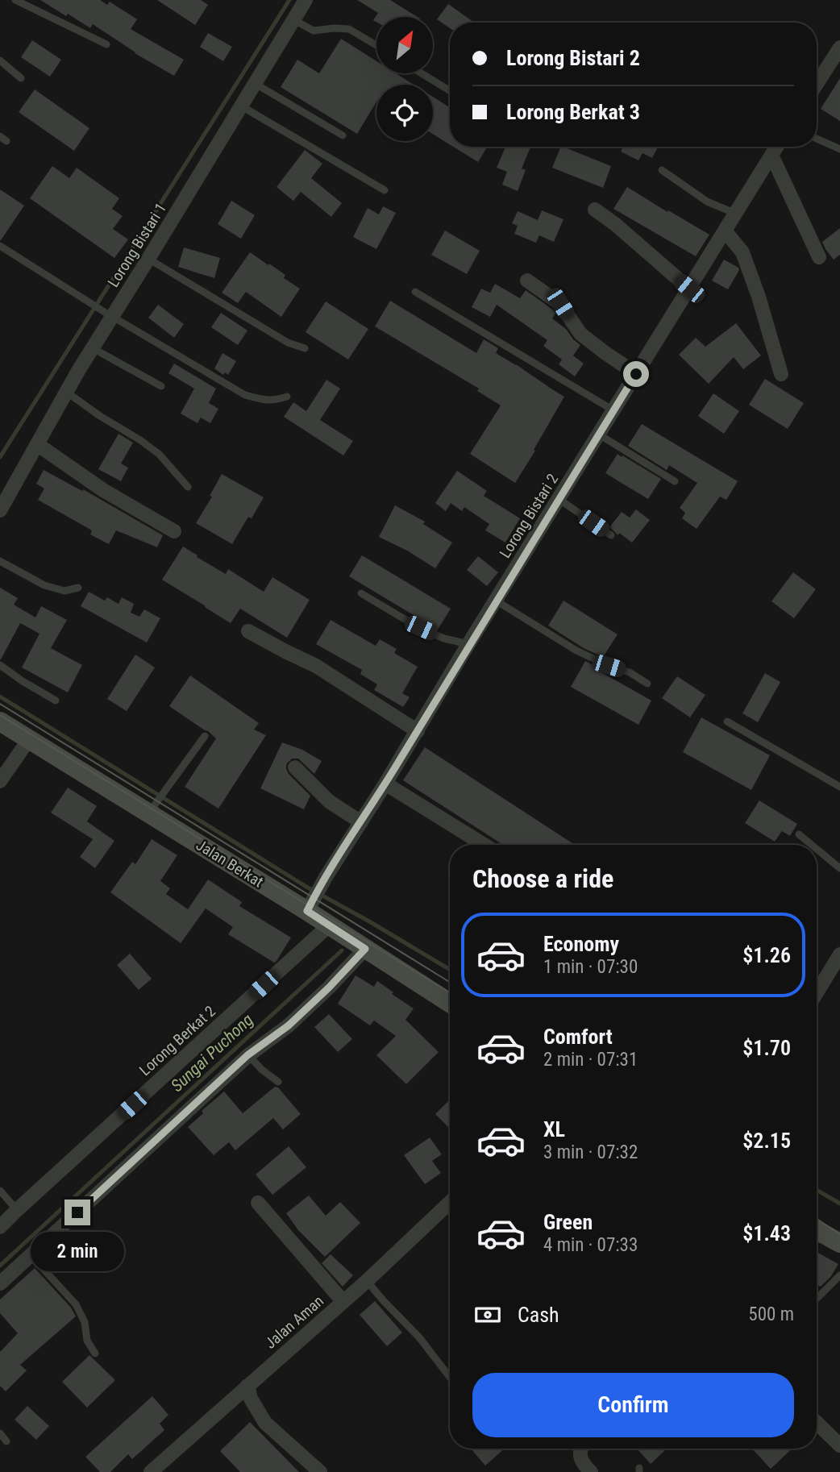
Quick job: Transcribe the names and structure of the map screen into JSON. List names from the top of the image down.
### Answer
{
  "streets": {
    "street": [
      "Lorong Bistari 1",
      "Lorong Bistari 2",
      "Jalan Berkat",
      "Lorong Berkat 2",
      "Jalan Aman"
    ]
  },
  "crossings": [
    ["Lorong Bistari 2", "Jalan Berkat"],
    ["Jalan Berkat", "Lorong Berkat 2"]
  ],
  "water": ["Sungai Puchong"],
  "north": "top right",
  "page": {
    "banner": ["Lorong Bistari 2", "Lorong Berkat 3"],
    "heading": "Choose a ride",
    "list": [
      {
        "name": "Economy",
        "note": "1 min · 07:30",
        "value": "$1.26"
      },
      {
        "name": "Comfort",
        "note": "2 min · 07:31",
        "value": "$1.70"
      },
      {
        "name": "XL",
        "note": "3 min · 07:32",
        "value": "$2.15"
      },
      {
        "name": "Green",
        "note": "4 min · 07:33",
        "value": "$1.43"
      }
    ],
    "bubble": "2 min",
    "pay": ["Cash", "500 m"],
    "buttons": "Confirm"
  }
}
